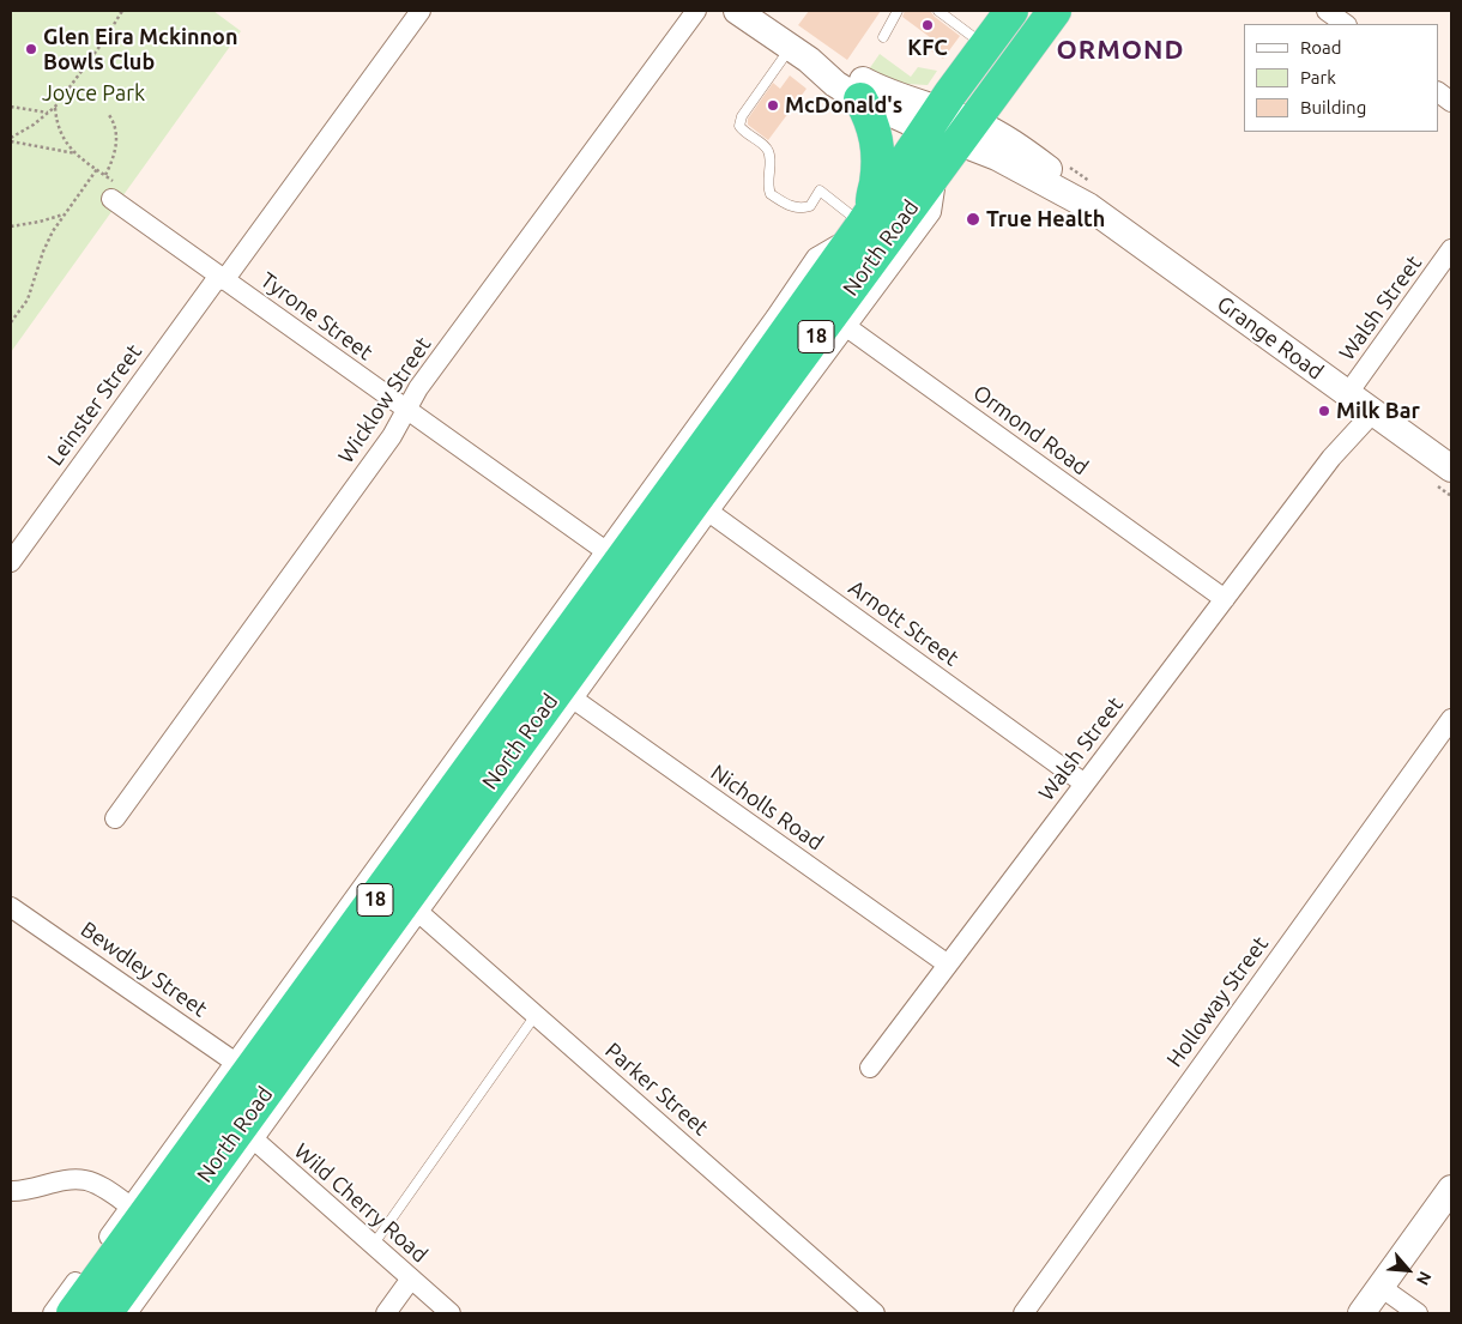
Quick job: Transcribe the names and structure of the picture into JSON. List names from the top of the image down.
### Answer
{
  "streets": {
    "highway": ["North Road", "18"],
    "main road": ["Grange Road"],
    "street": [
      "Walsh Street",
      "Tyrone Street",
      "Wicklow Street",
      "Leinster Street",
      "Ormond Road",
      "Arnott Street",
      "Nicholls Road",
      "Bewdley Street",
      "Holloway Street",
      "Parker Street",
      "Wild Cherry Road"
    ]
  },
  "crossings": [
    ["North Road", "Tyrone Street"],
    ["North Road", "Grange Road"],
    ["North Road", "Ormond Road"],
    ["North Road", "Arnott Street"],
    ["North Road", "Nicholls Road"],
    ["North Road", "Bewdley Street"],
    ["North Road", "Parker Street"],
    ["North Road", "Wild Cherry Road"],
    ["Walsh Street", "Grange Road"],
    ["Walsh Street", "Ormond Road"],
    ["Walsh Street", "Arnott Street"],
    ["Walsh Street", "Nicholls Road"],
    ["Tyrone Street", "Wicklow Street"],
    ["Tyrone Street", "Leinster Street"]
  ],
  "districts": ["ORMOND"],
  "parks": ["Joyce Park"],
  "places": [
    "KFC",
    "Glen Eira Mckinnon Bowls Club",
    "McDonald's",
    "True Health",
    "Milk Bar"
  ],
  "legend": ["Road", "Park", "Building"],
  "north": "bottom right"
}
